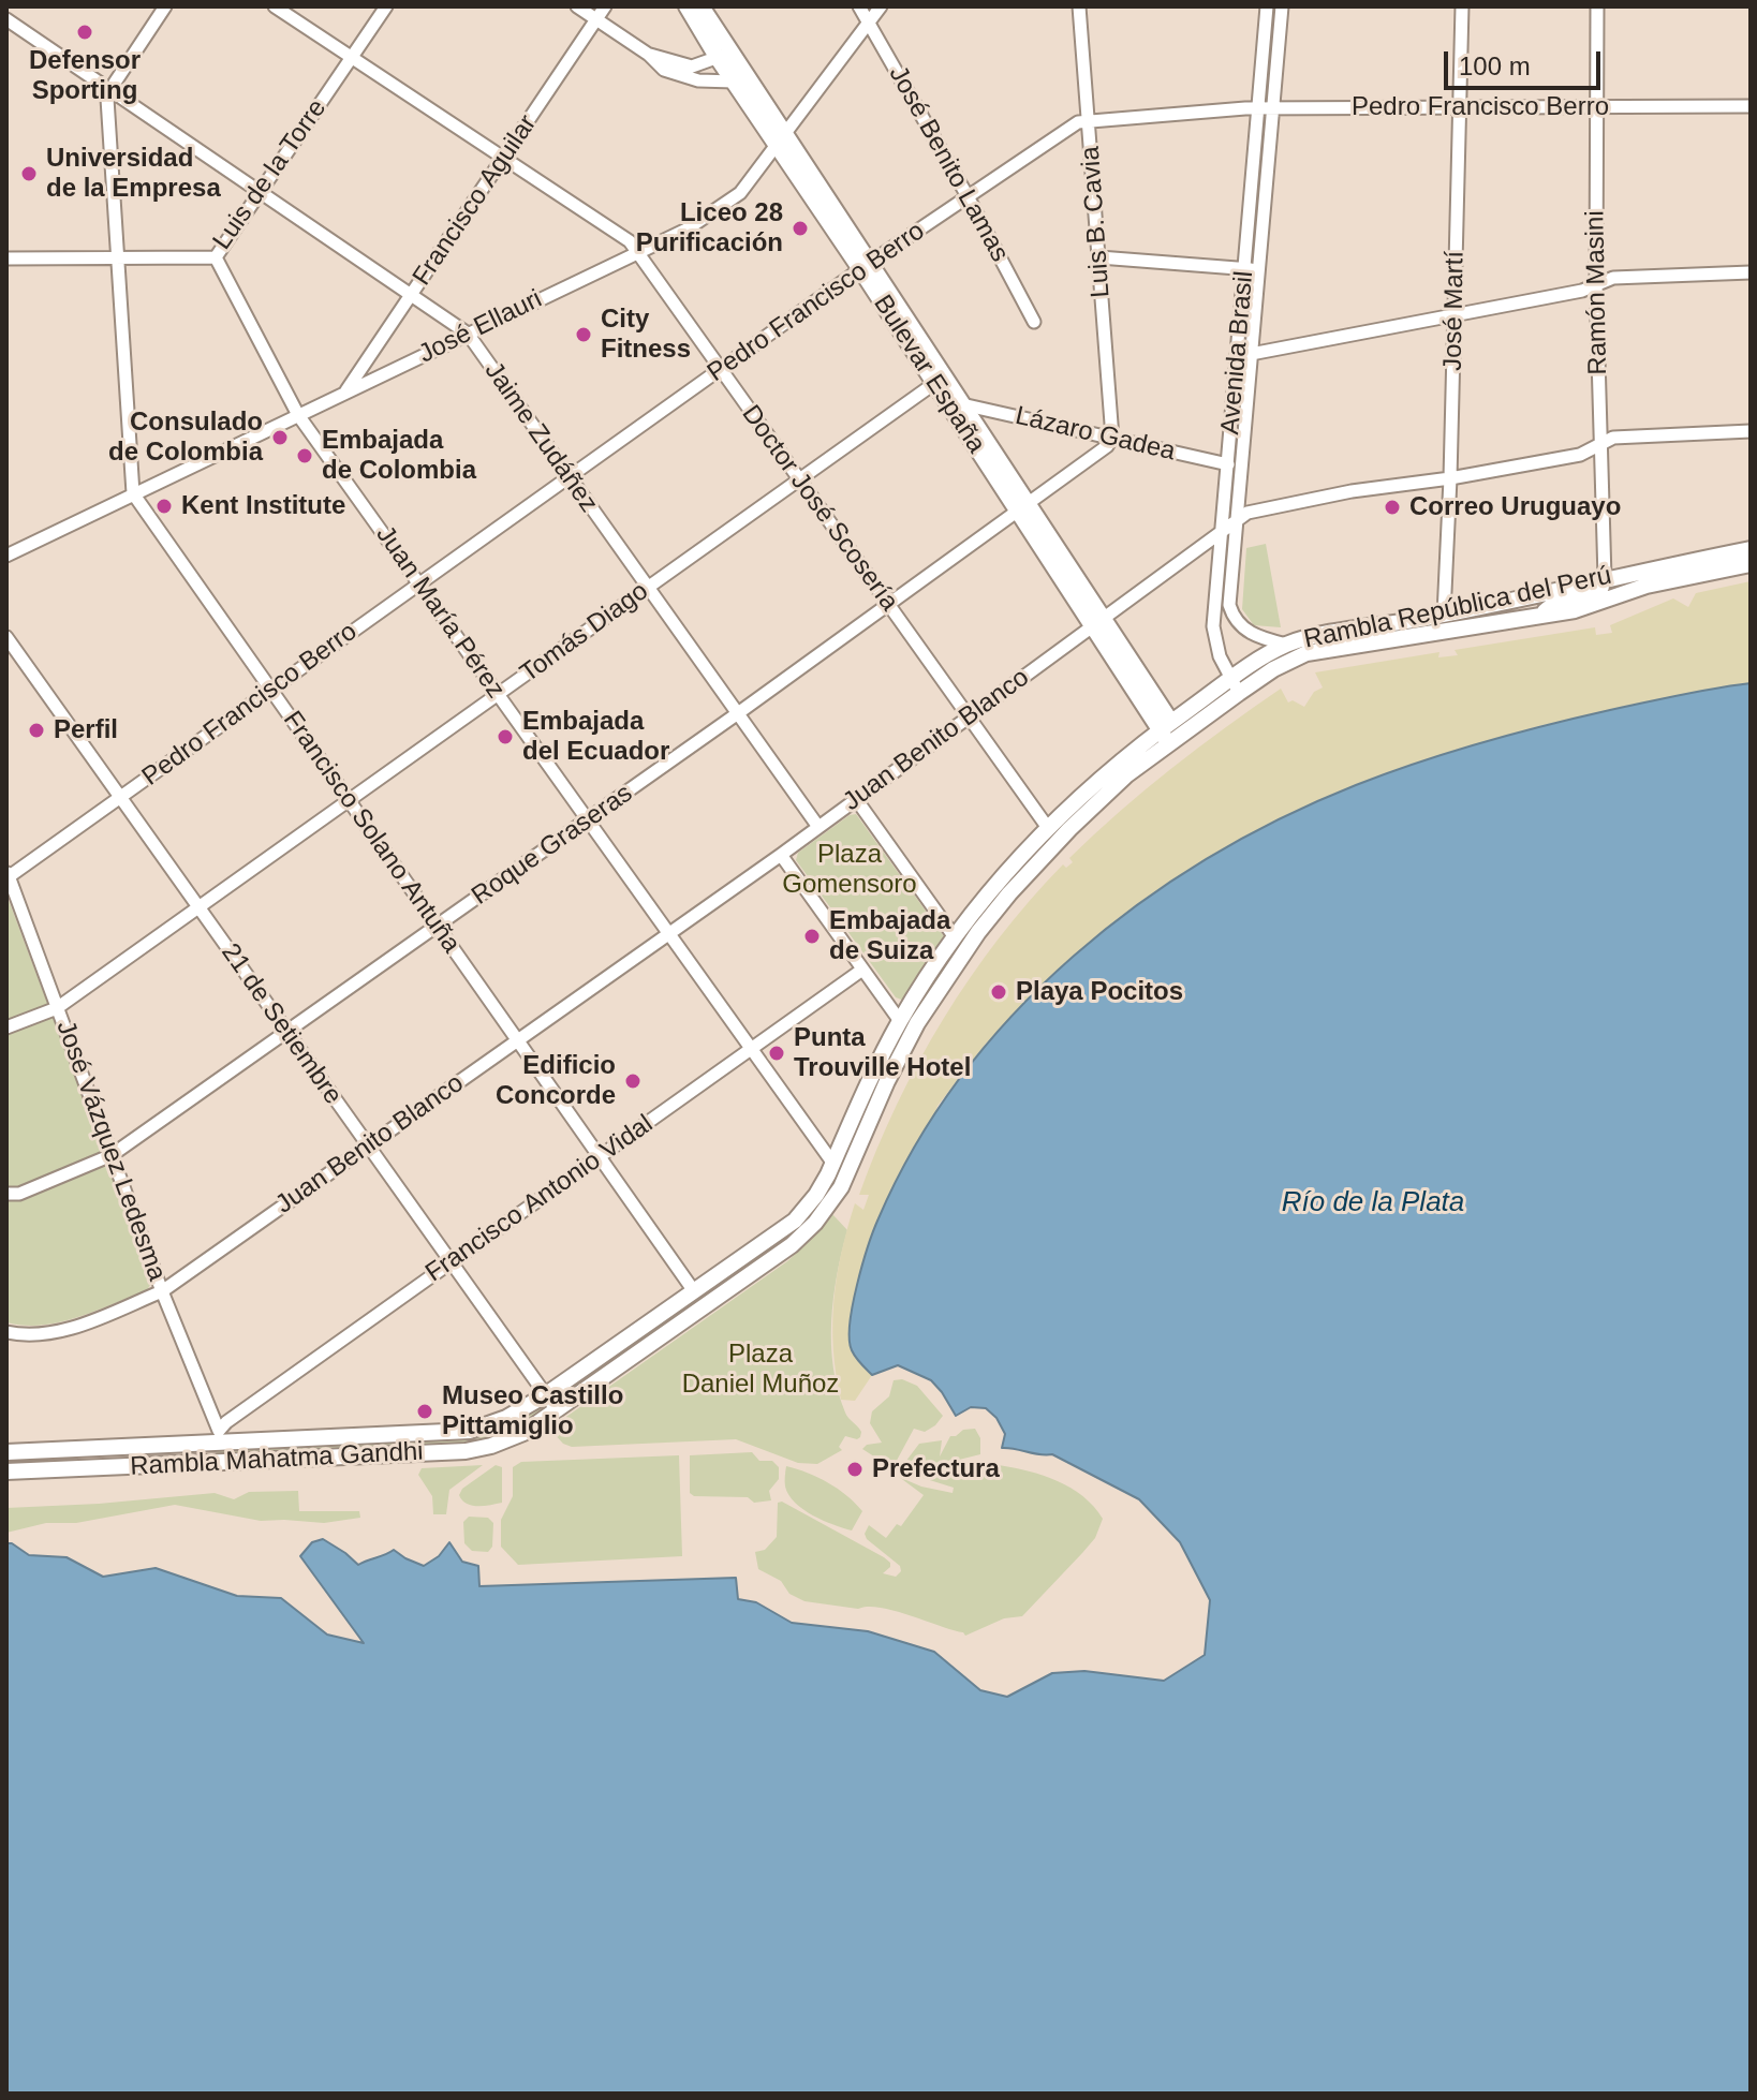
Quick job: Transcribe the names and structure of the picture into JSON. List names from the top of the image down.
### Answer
{
  "streets": {
    "main road": ["Bulevar España", "Rambla República del Perú", "Rambla Mahatma Gandhi"],
    "street": [
      "Pedro Francisco Berro",
      "José Benito Lamas",
      "Luis de la Torre",
      "Francisco Aguilar",
      "Luis B. Cavia",
      "Ramón Masini",
      "José Martí",
      "José Ellauri",
      "Avenida Brasil",
      "Lázaro Gadea",
      "Jaime Zudáñez",
      "Doctor José Scosería",
      "Juan María Pérez",
      "Tomás Diago",
      "Juan Benito Blanco",
      "Francisco Solano Antuña",
      "Roque Graseras",
      "21 de Setiembre",
      "José Vázquez Ledesma",
      "Francisco Antonio Vidal"
    ]
  },
  "crossings": [
    ["Pedro Francisco Berro", "José Benito Lamas"],
    ["Pedro Francisco Berro", "Luis B. Cavia"],
    ["Pedro Francisco Berro", "Ramón Masini"],
    ["Pedro Francisco Berro", "José Martí"],
    ["Pedro Francisco Berro", "Avenida Brasil"],
    ["Pedro Francisco Berro", "Bulevar España"],
    ["Pedro Francisco Berro", "Jaime Zudáñez"],
    ["Pedro Francisco Berro", "Doctor José Scosería"],
    ["Pedro Francisco Berro", "Juan María Pérez"],
    ["Pedro Francisco Berro", "Francisco Solano Antuña"],
    ["Pedro Francisco Berro", "21 de Setiembre"],
    ["Pedro Francisco Berro", "José Vázquez Ledesma"],
    ["José Benito Lamas", "José Ellauri"],
    ["Luis de la Torre", "Jaime Zudáñez"],
    ["Luis de la Torre", "Doctor José Scosería"],
    ["Luis de la Torre", "Juan María Pérez"],
    ["Francisco Aguilar", "José Ellauri"],
    ["Francisco Aguilar", "Jaime Zudáñez"],
    ["Francisco Aguilar", "Doctor José Scosería"],
    ["Luis B. Cavia", "Lázaro Gadea"],
    ["Luis B. Cavia", "Roque Graseras"],
    ["Ramón Masini", "Rambla República del Perú"],
    ["Ramón Masini", "Juan Benito Blanco"],
    ["José Martí", "Rambla República del Perú"],
    ["José Martí", "Juan Benito Blanco"],
    ["José Ellauri", "Bulevar España"],
    ["José Ellauri", "Jaime Zudáñez"],
    ["José Ellauri", "Doctor José Scosería"],
    ["José Ellauri", "Juan María Pérez"],
    ["José Ellauri", "Francisco Solano Antuña"],
    ["Avenida Brasil", "Lázaro Gadea"],
    ["Avenida Brasil", "Rambla República del Perú"],
    ["Avenida Brasil", "Juan Benito Blanco"],
    ["Bulevar España", "Lázaro Gadea"],
    ["Bulevar España", "Rambla República del Perú"],
    ["Bulevar España", "Tomás Diago"],
    ["Bulevar España", "Juan Benito Blanco"],
    ["Bulevar España", "Roque Graseras"],
    ["Lázaro Gadea", "Roque Graseras"],
    ["Jaime Zudáñez", "Tomás Diago"],
    ["Jaime Zudáñez", "Juan Benito Blanco"],
    ["Jaime Zudáñez", "Roque Graseras"],
    ["Doctor José Scosería", "Rambla República del Perú"],
    ["Doctor José Scosería", "Tomás Diago"],
    ["Doctor José Scosería", "Juan Benito Blanco"],
    ["Doctor José Scosería", "Roque Graseras"],
    ["Rambla República del Perú", "Juan María Pérez"],
    ["Rambla República del Perú", "Francisco Solano Antuña"],
    ["Rambla República del Perú", "Rambla Mahatma Gandhi"],
    ["Juan María Pérez", "Tomás Diago"],
    ["Juan María Pérez", "Juan Benito Blanco"],
    ["Juan María Pérez", "Roque Graseras"],
    ["Juan María Pérez", "Francisco Antonio Vidal"],
    ["Tomás Diago", "Francisco Solano Antuña"],
    ["Tomás Diago", "21 de Setiembre"],
    ["Tomás Diago", "José Vázquez Ledesma"],
    ["Juan Benito Blanco", "Francisco Solano Antuña"],
    ["Juan Benito Blanco", "21 de Setiembre"],
    ["Juan Benito Blanco", "José Vázquez Ledesma"],
    ["Francisco Solano Antuña", "Roque Graseras"],
    ["Francisco Solano Antuña", "Francisco Antonio Vidal"],
    ["Francisco Solano Antuña", "Rambla Mahatma Gandhi"],
    ["Roque Graseras", "21 de Setiembre"],
    ["Roque Graseras", "José Vázquez Ledesma"],
    ["21 de Setiembre", "Francisco Antonio Vidal"],
    ["21 de Setiembre", "Rambla Mahatma Gandhi"],
    ["José Vázquez Ledesma", "Francisco Antonio Vidal"],
    ["José Vázquez Ledesma", "Rambla Mahatma Gandhi"],
    ["Francisco Antonio Vidal", "Rambla Mahatma Gandhi"]
  ],
  "water": ["Río de la Plata"],
  "parks": ["Plaza Gomensoro", "Plaza Daniel Muñoz"],
  "places": [
    "Defensor Sporting",
    "Universidad de la Empresa",
    "Liceo 28 Purificación",
    "City Fitness",
    "Consulado de Colombia",
    "Embajada de Colombia",
    "Kent Institute",
    "Correo Uruguayo",
    "Perfil",
    "Embajada del Ecuador",
    "Embajada de Suiza",
    "Playa Pocitos",
    "Punta Trouville Hotel",
    "Edificio Concorde",
    "Museo Castillo Pittamiglio",
    "Prefectura"
  ],
  "scale_bar": "100 m"
}
